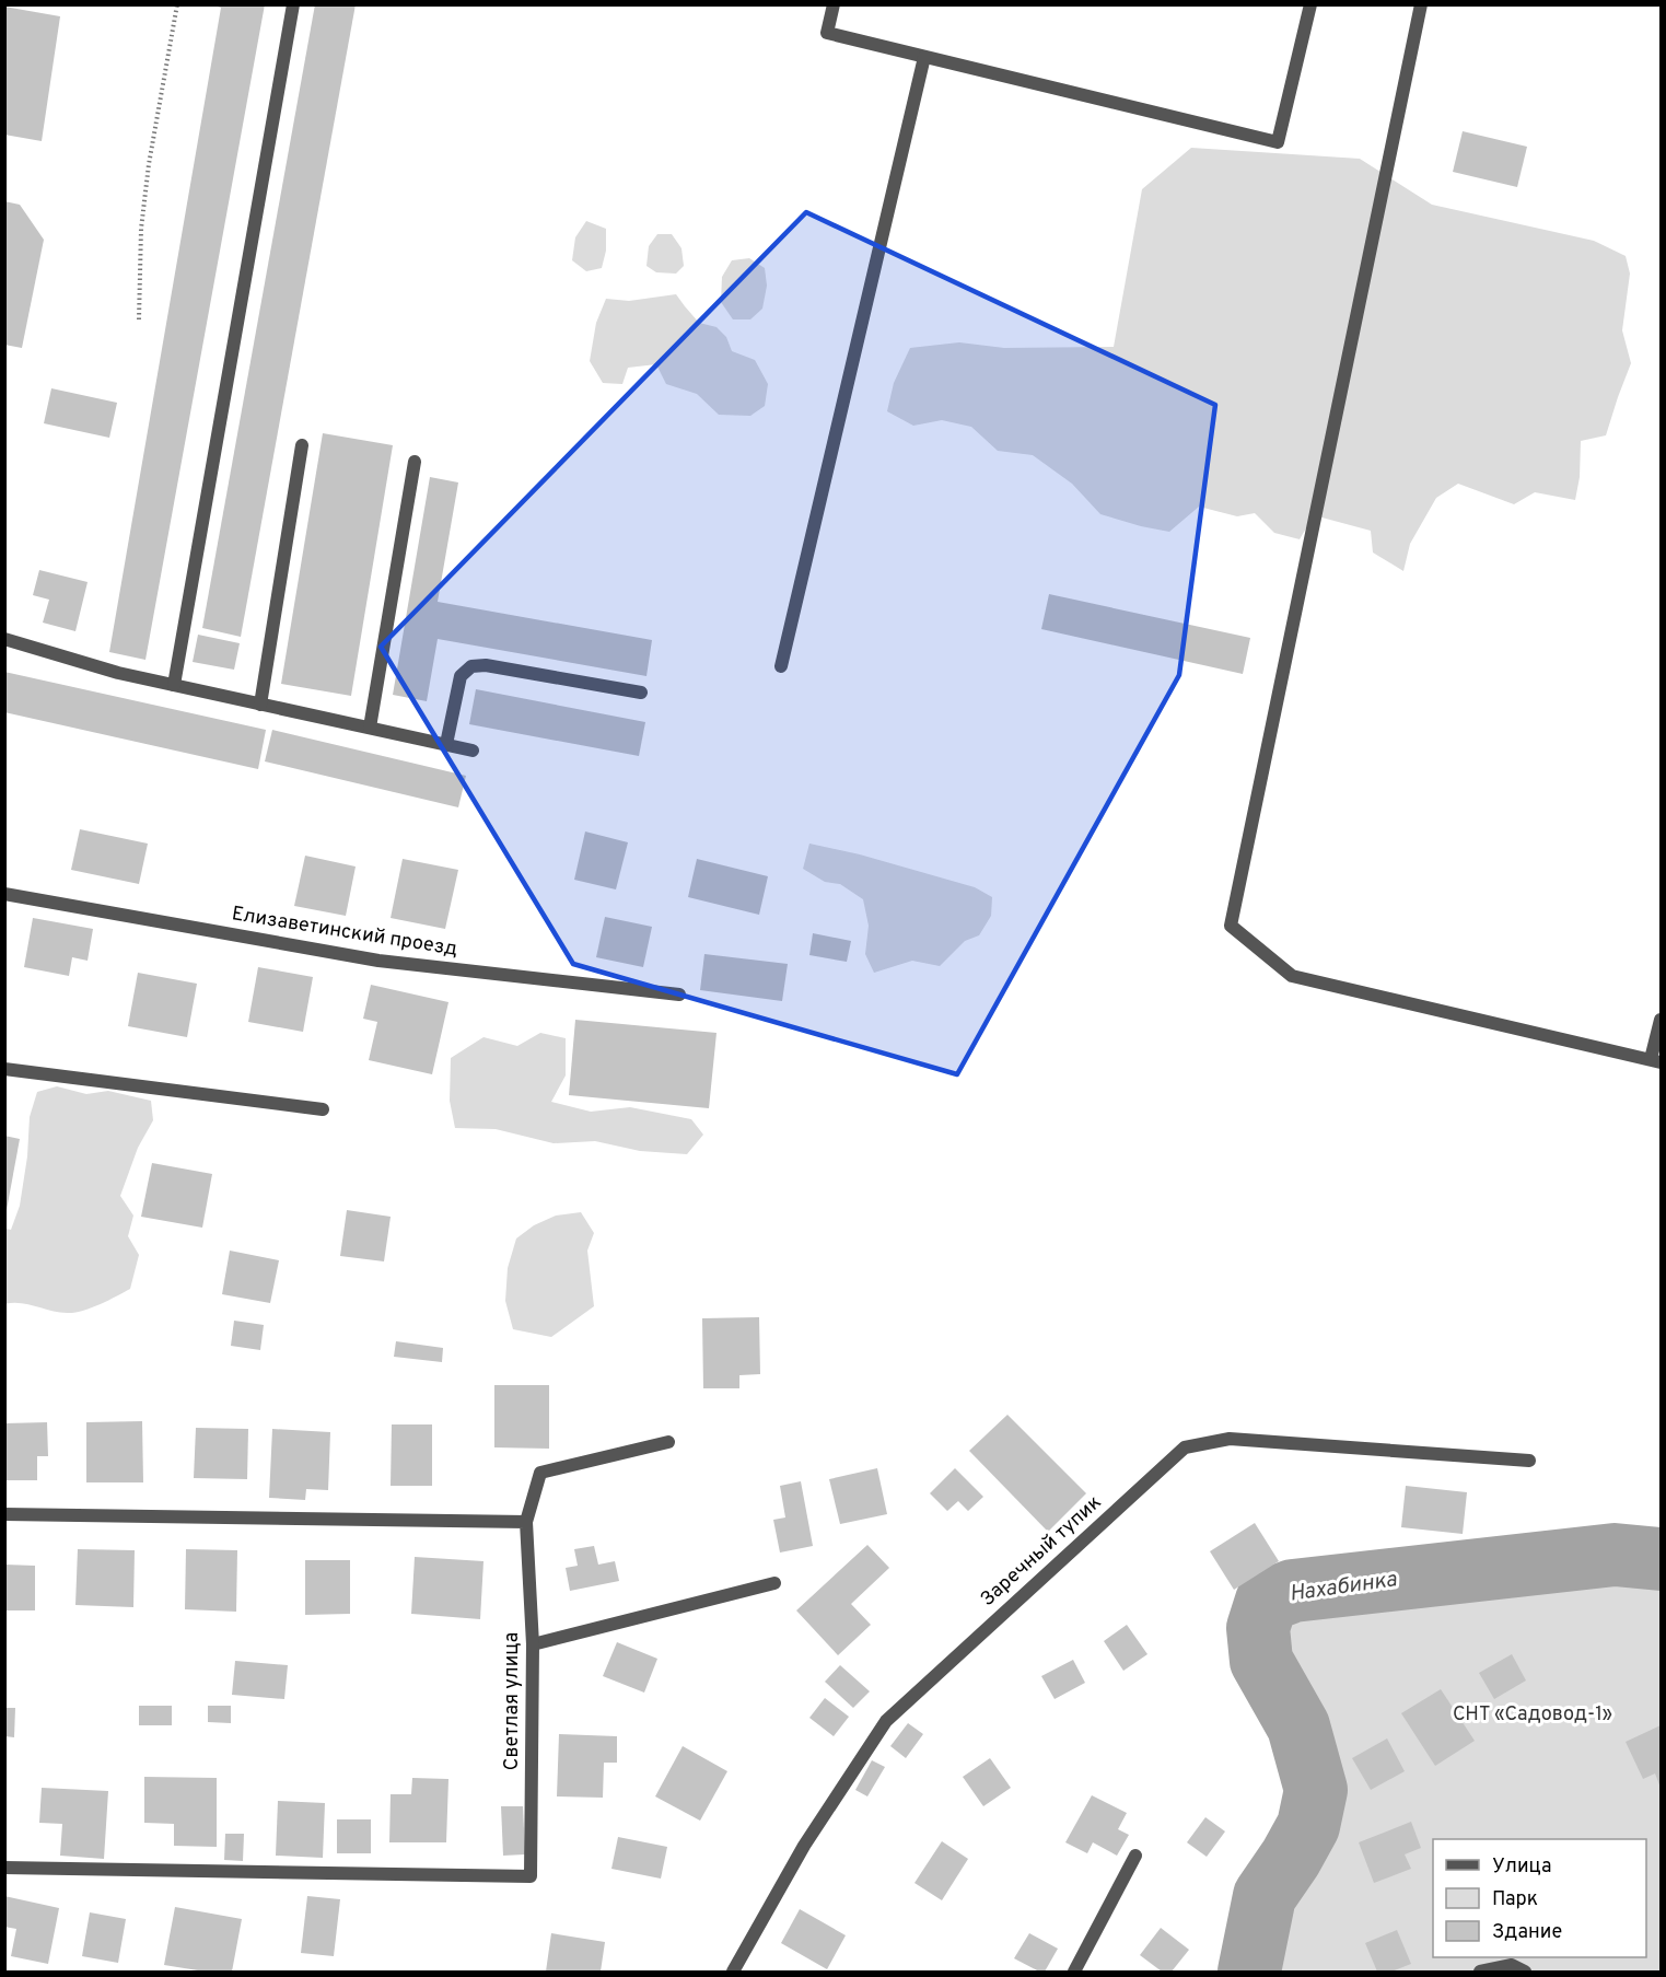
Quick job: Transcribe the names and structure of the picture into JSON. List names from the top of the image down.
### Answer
{
  "streets": {
    "street": ["Елизаветинский проезд", "Заречный тупик", "Светлая улица"]
  },
  "water": ["Нахабинка"],
  "parks": ["СНТ «Садовод-1»"],
  "legend": ["Улица", "Парк", "Здание"]
}
